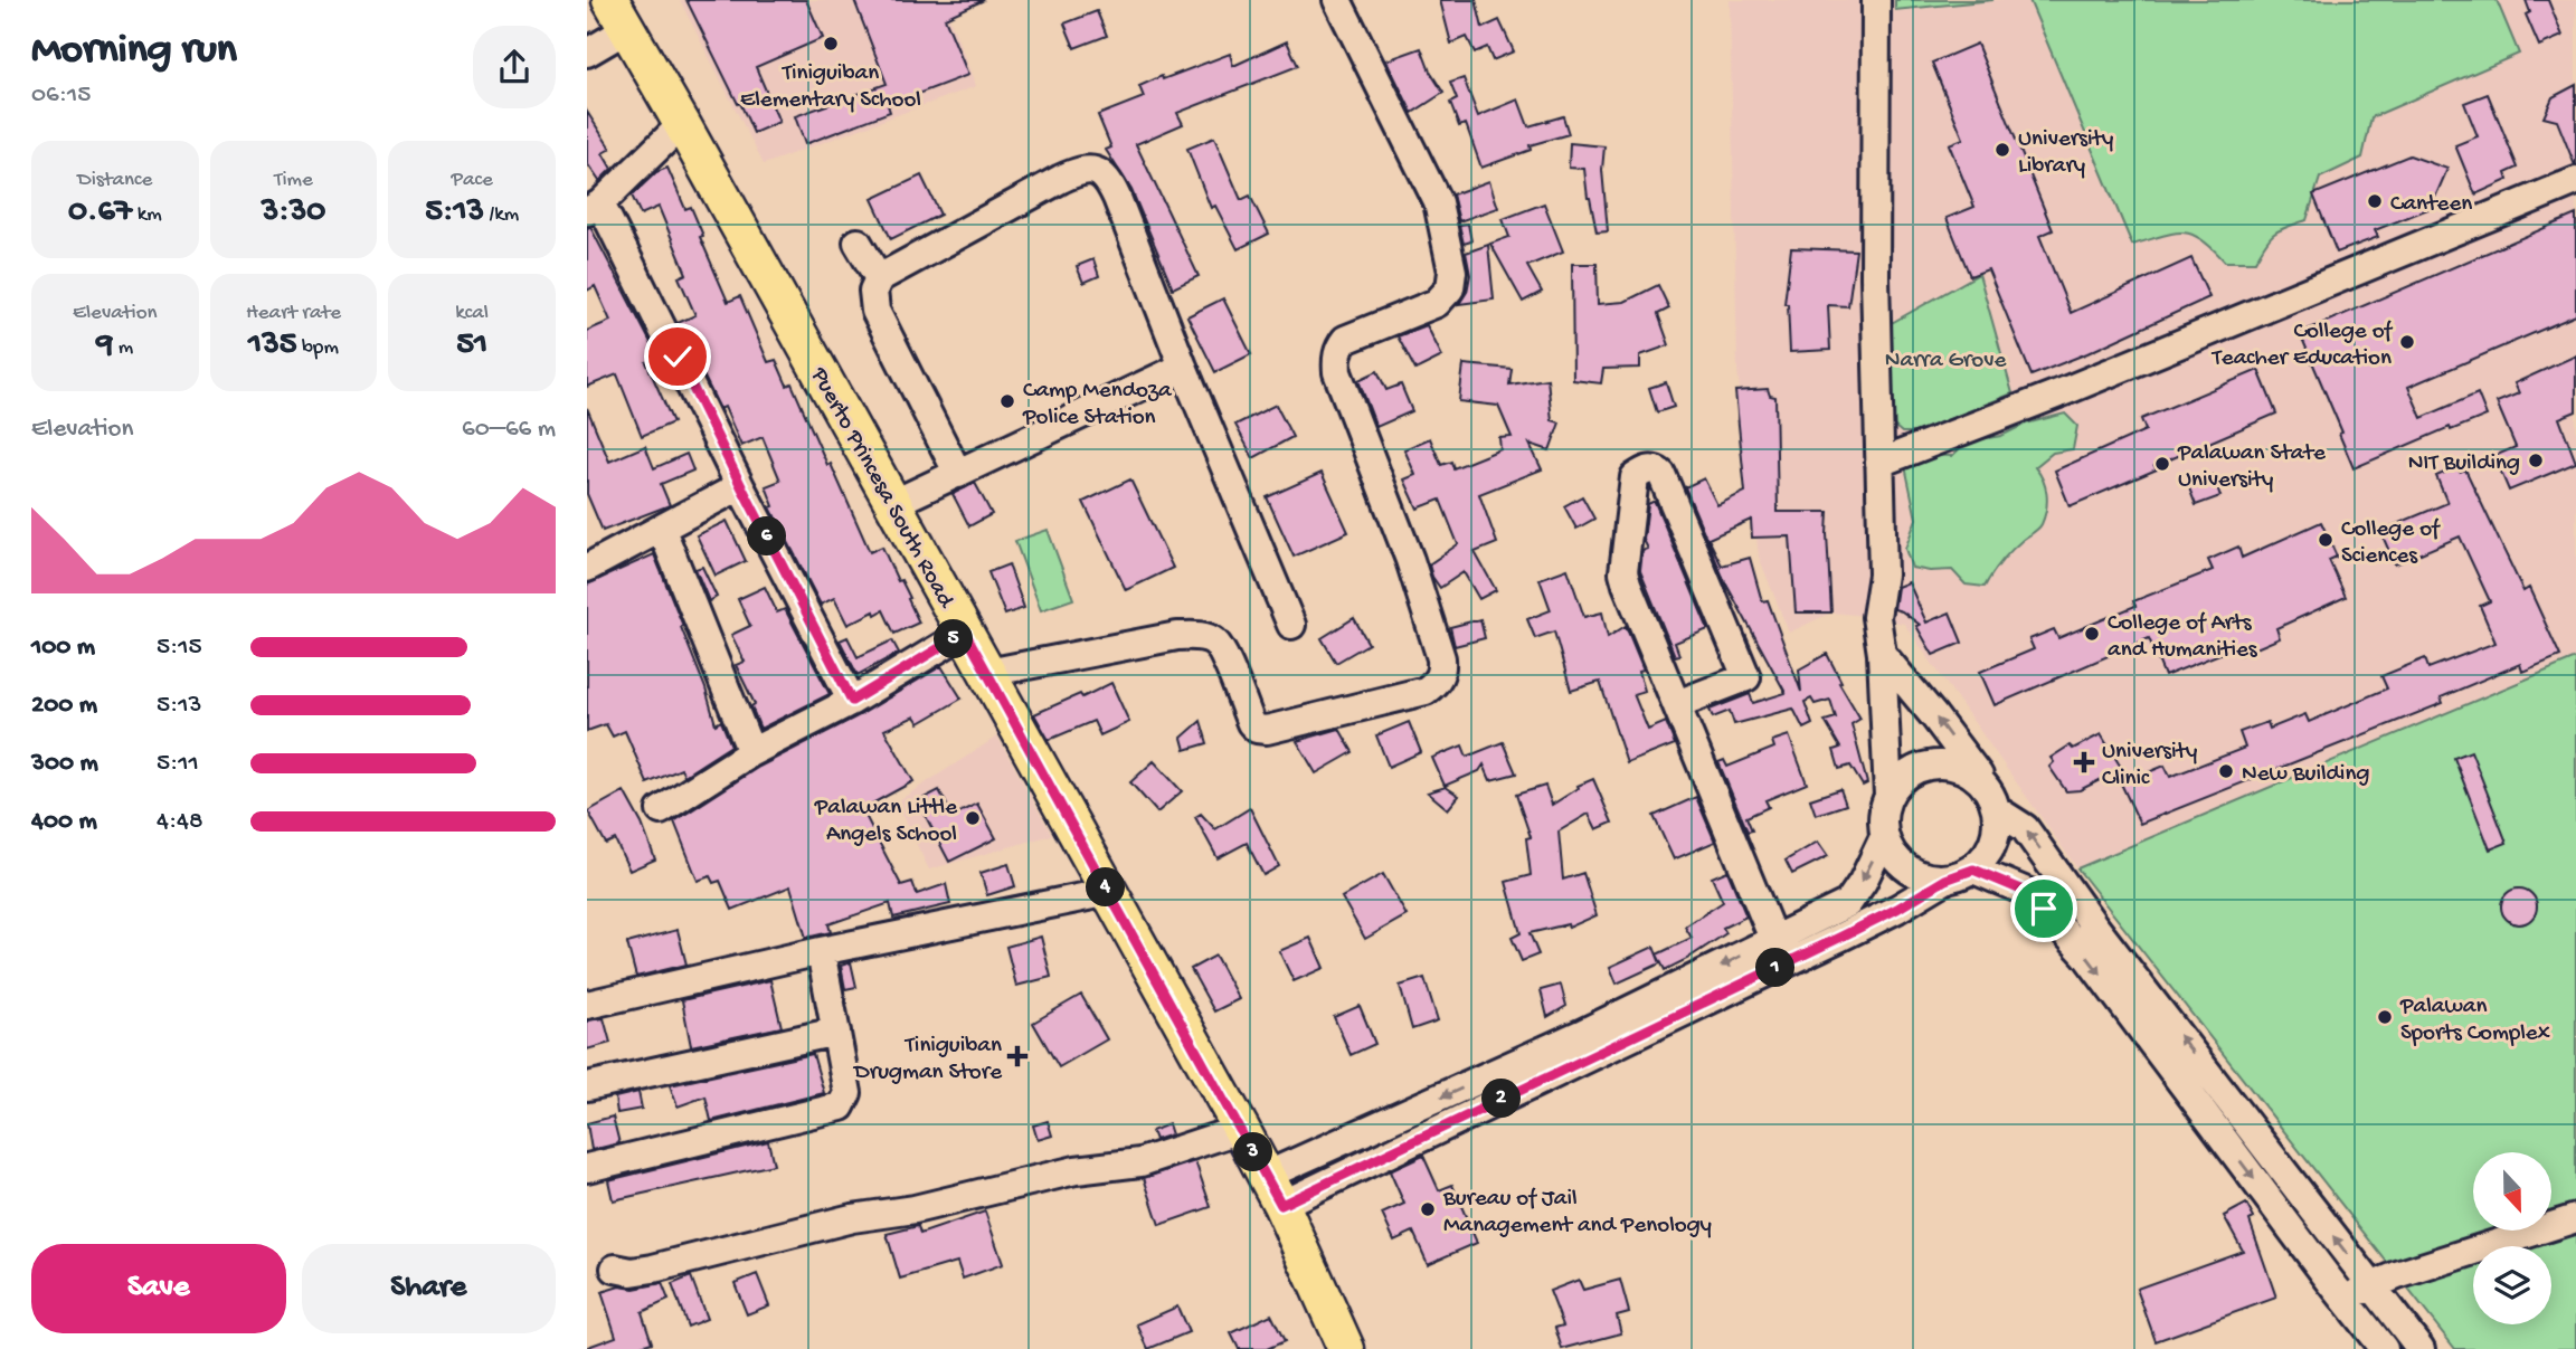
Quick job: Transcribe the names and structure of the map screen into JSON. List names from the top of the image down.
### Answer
{
  "streets": {
    "main road": ["Puerto Princesa South Road"]
  },
  "parks": ["Narra Grove"],
  "places": {
    "other": [
      "Tiniguiban Elementary School",
      "University Library",
      "Canteen",
      "College of Teacher Education",
      "Camp Mendoza Police Station",
      "NIT Building",
      "Palawan State University",
      "College of Sciences",
      "College of Arts and Humanities",
      "New Building",
      "Palawan Little Angels School",
      "Palawan Sports Complex",
      "Bureau of Jail Management and Penology"
    ],
    "health": ["University Clinic", "Tiniguiban Drugman Store"]
  },
  "north": "bottom",
  "page": {
    "heading": ["Morning run", "06:15"],
    "stats": [
      ["Distance", "0.67 km"],
      ["Time", "3:30"],
      ["Pace", "5:13 /km"],
      ["Elevation", "9 m"],
      ["Heart rate", "135 bpm"],
      ["kcal", "51"]
    ],
    "chart": ["Elevation", "60–66 m"],
    "pins": [
      "6",
      "5",
      "4",
      "1",
      "2",
      "3"
    ],
    "list": [
      {
        "name": "100 m",
        "note": "5:15"
      },
      {
        "name": "200 m",
        "note": "5:13"
      },
      {
        "name": "300 m",
        "note": "5:11"
      },
      {
        "name": "400 m",
        "note": "4:48"
      }
    ],
    "buttons": ["Save", "Share"]
  }
}
